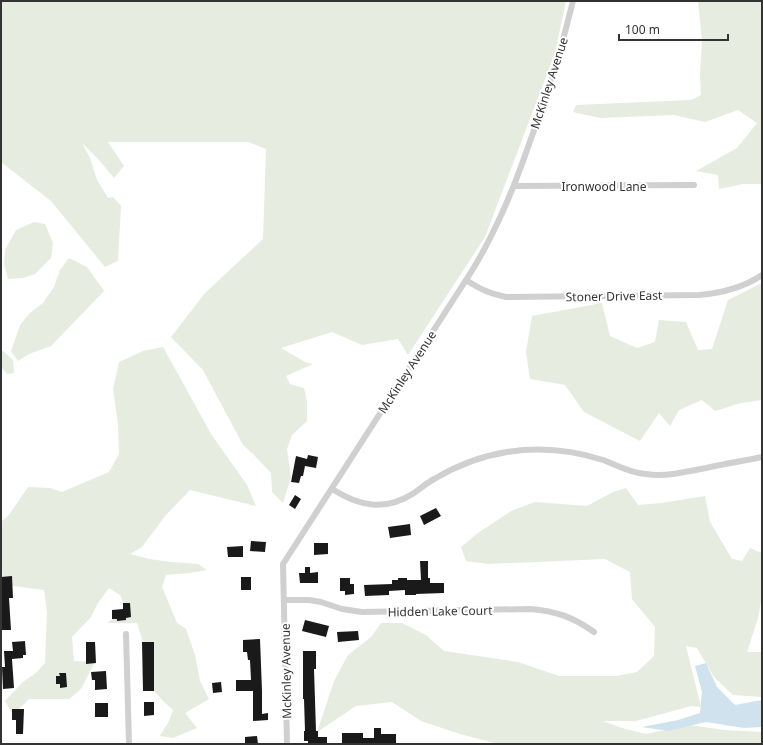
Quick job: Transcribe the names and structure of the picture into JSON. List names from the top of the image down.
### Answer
{
  "streets": {
    "street": [
      "McKinley Avenue",
      "Ironwood Lane",
      "Stoner Drive East",
      "Hidden Lake Court"
    ]
  },
  "crossings": [
    ["McKinley Avenue", "Ironwood Lane"],
    ["McKinley Avenue", "Stoner Drive East"],
    ["McKinley Avenue", "Hidden Lake Court"]
  ],
  "scale_bar": "100 m"
}
